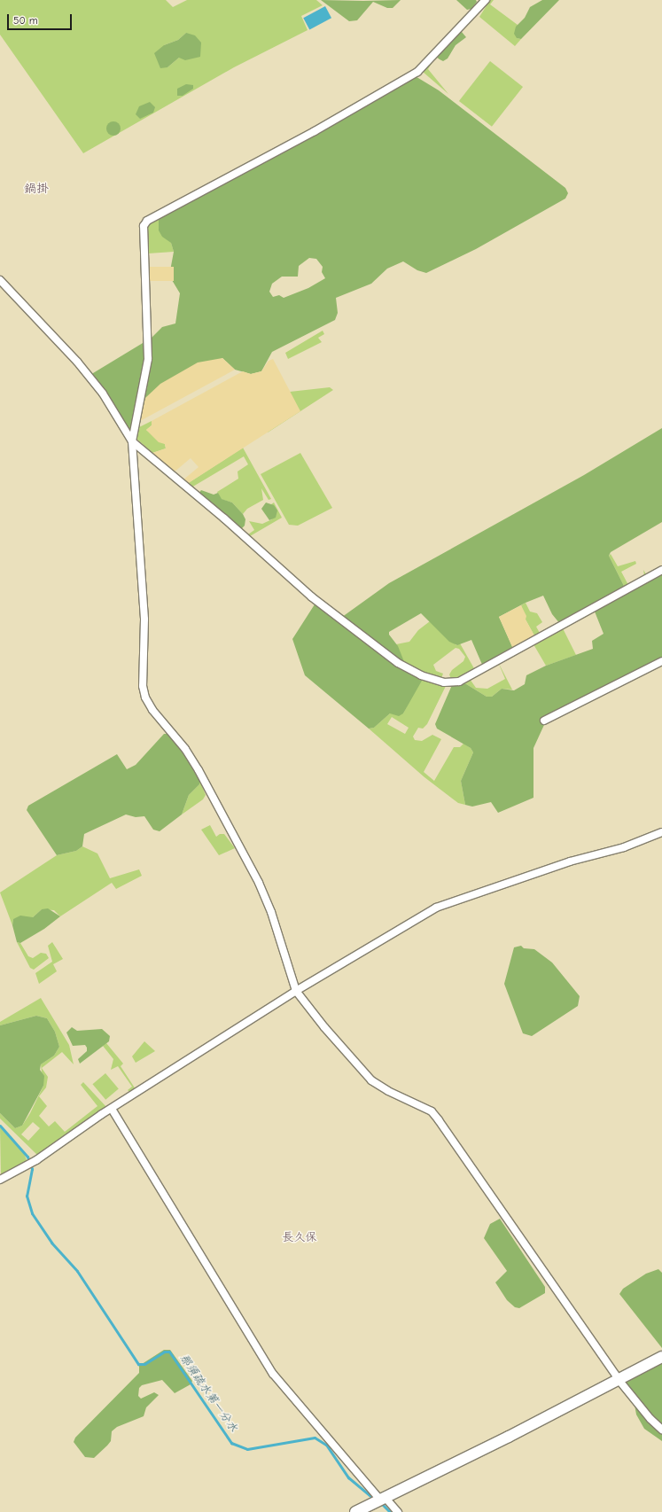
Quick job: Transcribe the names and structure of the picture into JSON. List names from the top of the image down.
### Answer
{
  "districts": ["鍋掛", "長久保"],
  "water": ["那須疏水第一分水"],
  "scale_bar": "50 m"
}
